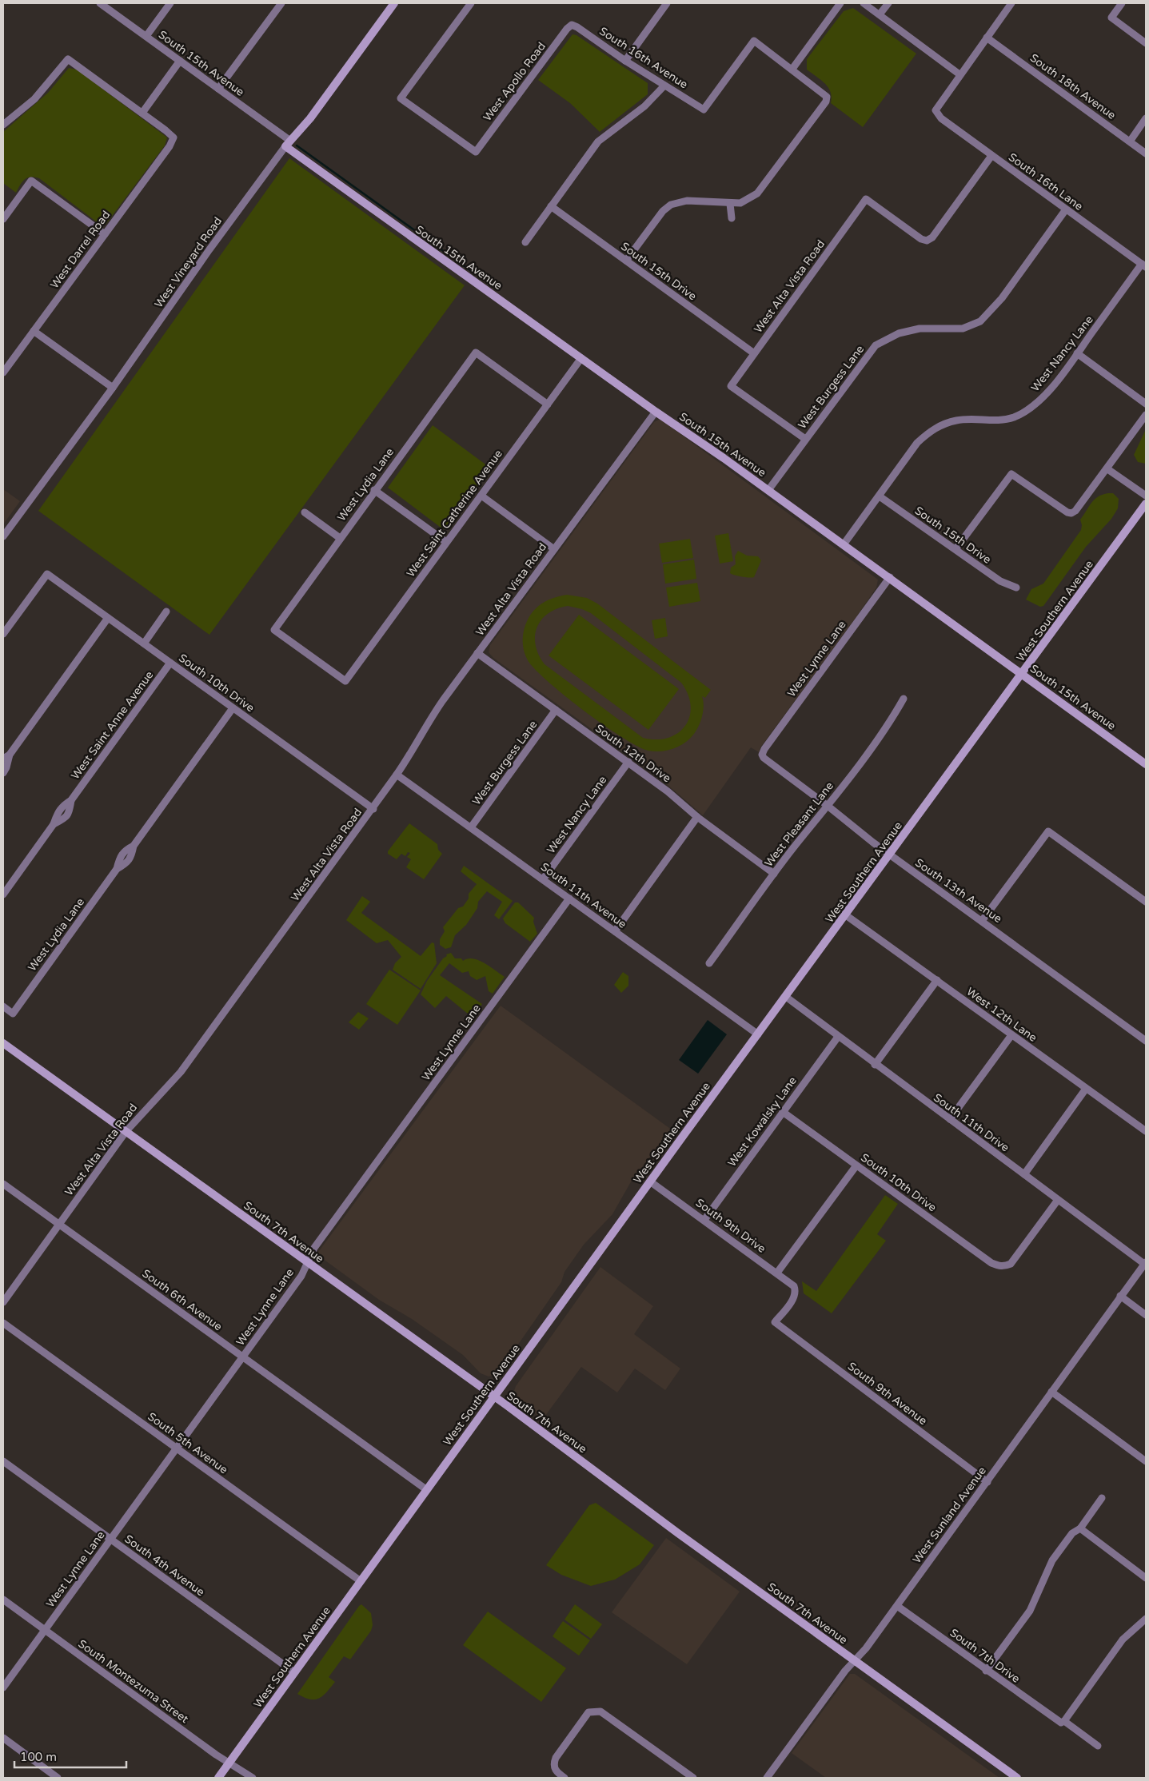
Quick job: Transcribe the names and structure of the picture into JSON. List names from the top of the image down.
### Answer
{
  "streets": {
    "main road": [
      "South 15th Avenue",
      "West Vineyard Road",
      "West Southern Avenue",
      "South 7th Avenue"
    ],
    "street": [
      "South 16th Avenue",
      "West Apollo Road",
      "South 18th Avenue",
      "South 16th Lane",
      "West Darrel Road",
      "South 15th Drive",
      "West Alta Vista Road",
      "West Nancy Lane",
      "West Burgess Lane",
      "West Lydia Lane",
      "West Saint Catherine Avenue",
      "West Lynne Lane",
      "South 10th Drive",
      "West Saint Anne Avenue",
      "South 12th Drive",
      "West Pleasant Lane",
      "South 13th Avenue",
      "South 11th Avenue",
      "West 12th Lane",
      "West Kowalsky Lane",
      "South 11th Drive",
      "South 9th Drive",
      "South 6th Avenue",
      "South 9th Avenue",
      "South 5th Avenue",
      "West Sunland Avenue",
      "South 4th Avenue",
      "South 7th Drive",
      "South Montezuma Street"
    ]
  },
  "crossings": [
    ["South 16th Avenue", "West Apollo Road"],
    ["South 15th Avenue", "West Vineyard Road"],
    ["South 15th Avenue", "West Alta Vista Road"],
    ["South 15th Avenue", "West Nancy Lane"],
    ["South 15th Avenue", "West Burgess Lane"],
    ["South 15th Avenue", "West Saint Catherine Avenue"],
    ["South 15th Avenue", "West Southern Avenue"],
    ["South 15th Avenue", "West Lynne Lane"],
    ["South 16th Lane", "West Alta Vista Road"],
    ["South 16th Lane", "West Nancy Lane"],
    ["South 16th Lane", "West Burgess Lane"],
    ["South 15th Drive", "West Alta Vista Road"],
    ["South 15th Drive", "West Nancy Lane"],
    ["West Alta Vista Road", "West Burgess Lane"],
    ["West Alta Vista Road", "South 10th Drive"],
    ["West Alta Vista Road", "South 12th Drive"],
    ["West Alta Vista Road", "South 11th Avenue"],
    ["West Alta Vista Road", "South 7th Avenue"],
    ["West Alta Vista Road", "South 6th Avenue"],
    ["West Nancy Lane", "South 12th Drive"],
    ["West Nancy Lane", "South 11th Avenue"],
    ["West Burgess Lane", "South 12th Drive"],
    ["West Burgess Lane", "South 11th Avenue"],
    ["West Lydia Lane", "West Saint Catherine Avenue"],
    ["West Lydia Lane", "South 10th Drive"],
    ["West Southern Avenue", "South 13th Avenue"],
    ["West Southern Avenue", "South 11th Avenue"],
    ["West Southern Avenue", "West 12th Lane"],
    ["West Southern Avenue", "South 11th Drive"],
    ["West Southern Avenue", "South 9th Drive"],
    ["West Southern Avenue", "South 7th Avenue"],
    ["West Southern Avenue", "South 6th Avenue"],
    ["West Southern Avenue", "South 5th Avenue"],
    ["West Southern Avenue", "South 4th Avenue"],
    ["West Southern Avenue", "South Montezuma Street"],
    ["West Lynne Lane", "South 13th Avenue"],
    ["West Lynne Lane", "South 11th Avenue"],
    ["West Lynne Lane", "South 7th Avenue"],
    ["West Lynne Lane", "South 6th Avenue"],
    ["West Lynne Lane", "South 5th Avenue"],
    ["West Lynne Lane", "South 4th Avenue"],
    ["West Lynne Lane", "South Montezuma Street"],
    ["South 10th Drive", "West Saint Anne Avenue"],
    ["South 10th Drive", "West Kowalsky Lane"],
    ["South 10th Drive", "South 11th Drive"],
    ["South 12th Drive", "West Pleasant Lane"],
    ["West Pleasant Lane", "South 13th Avenue"],
    ["West Kowalsky Lane", "South 11th Drive"],
    ["West Kowalsky Lane", "South 9th Drive"],
    ["South 11th Drive", "West Sunland Avenue"],
    ["South 9th Drive", "South 9th Avenue"],
    ["South 7th Avenue", "West Sunland Avenue"],
    ["South 9th Avenue", "West Sunland Avenue"],
    ["West Sunland Avenue", "South 7th Drive"]
  ],
  "scale_bar": "100 m"
}
